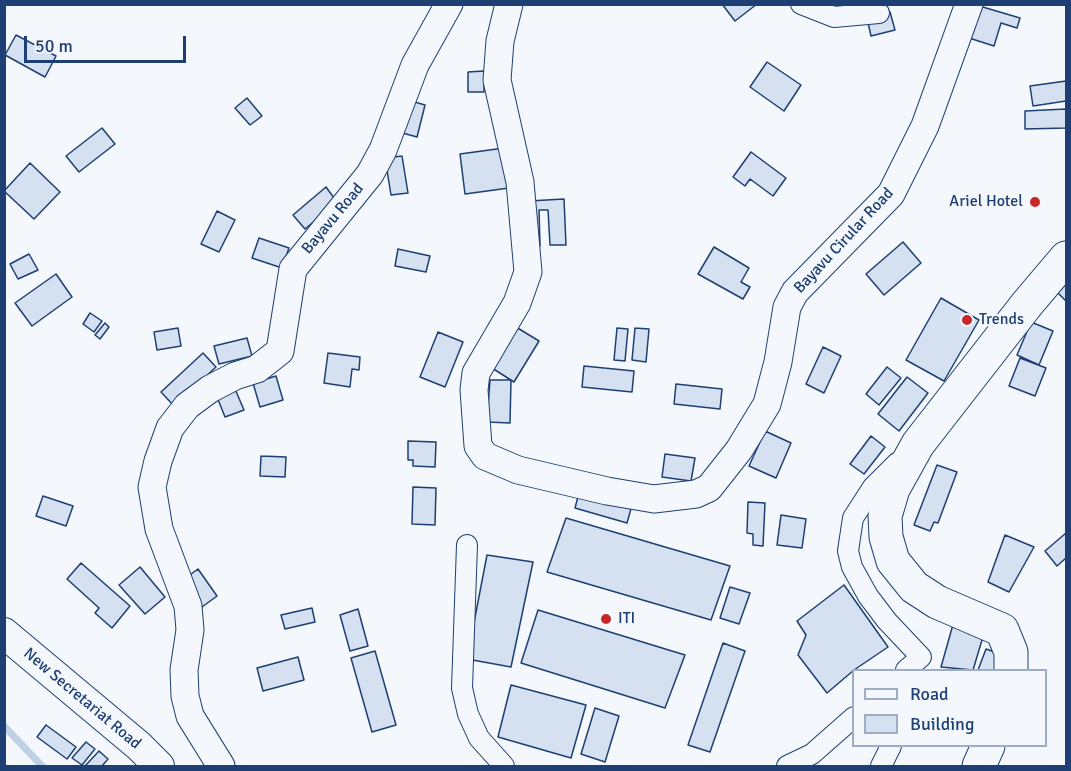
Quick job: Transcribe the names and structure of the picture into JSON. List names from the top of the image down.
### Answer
{
  "streets": {
    "main road": ["New Secretariat Road"],
    "street": ["Bayavu Road", "Bayavu Cirular Road"]
  },
  "places": ["Ariel Hotel", "Trends", "ITI"],
  "legend": ["Road", "Building"],
  "scale_bar": "50 m"
}
